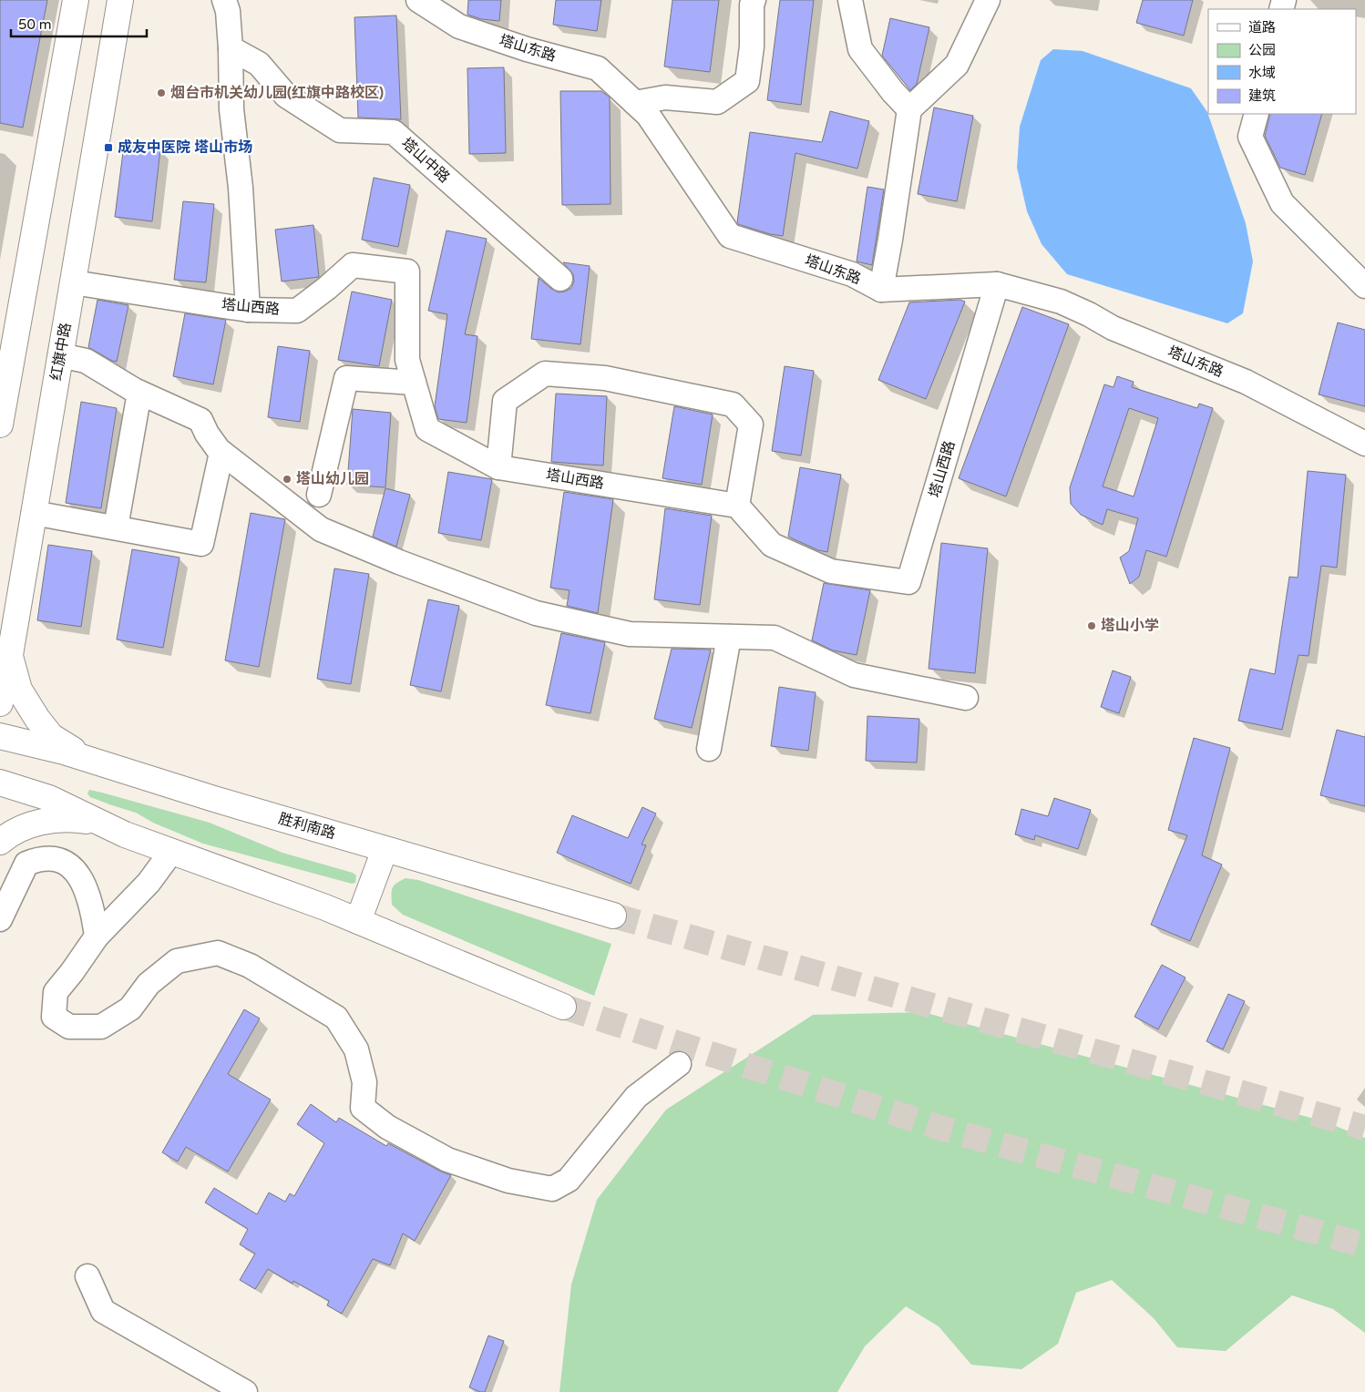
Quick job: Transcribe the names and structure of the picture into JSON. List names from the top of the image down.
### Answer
{
  "streets": {
    "main road": ["红旗中路", "胜利南路"],
    "street": ["塔山东路", "塔山中路", "塔山西路"]
  },
  "crossings": [
    ["塔山东路", "塔山西路"],
    ["塔山西路", "红旗中路"]
  ],
  "places": {
    "other": ["烟台市机关幼儿园(红旗中路校区)", "塔山幼儿园", "塔山小学"],
    "transit": ["成友中医院 塔山市场"]
  },
  "legend": [
    "道路",
    "公园",
    "水域",
    "建筑"
  ],
  "scale_bar": "50 m"
}
